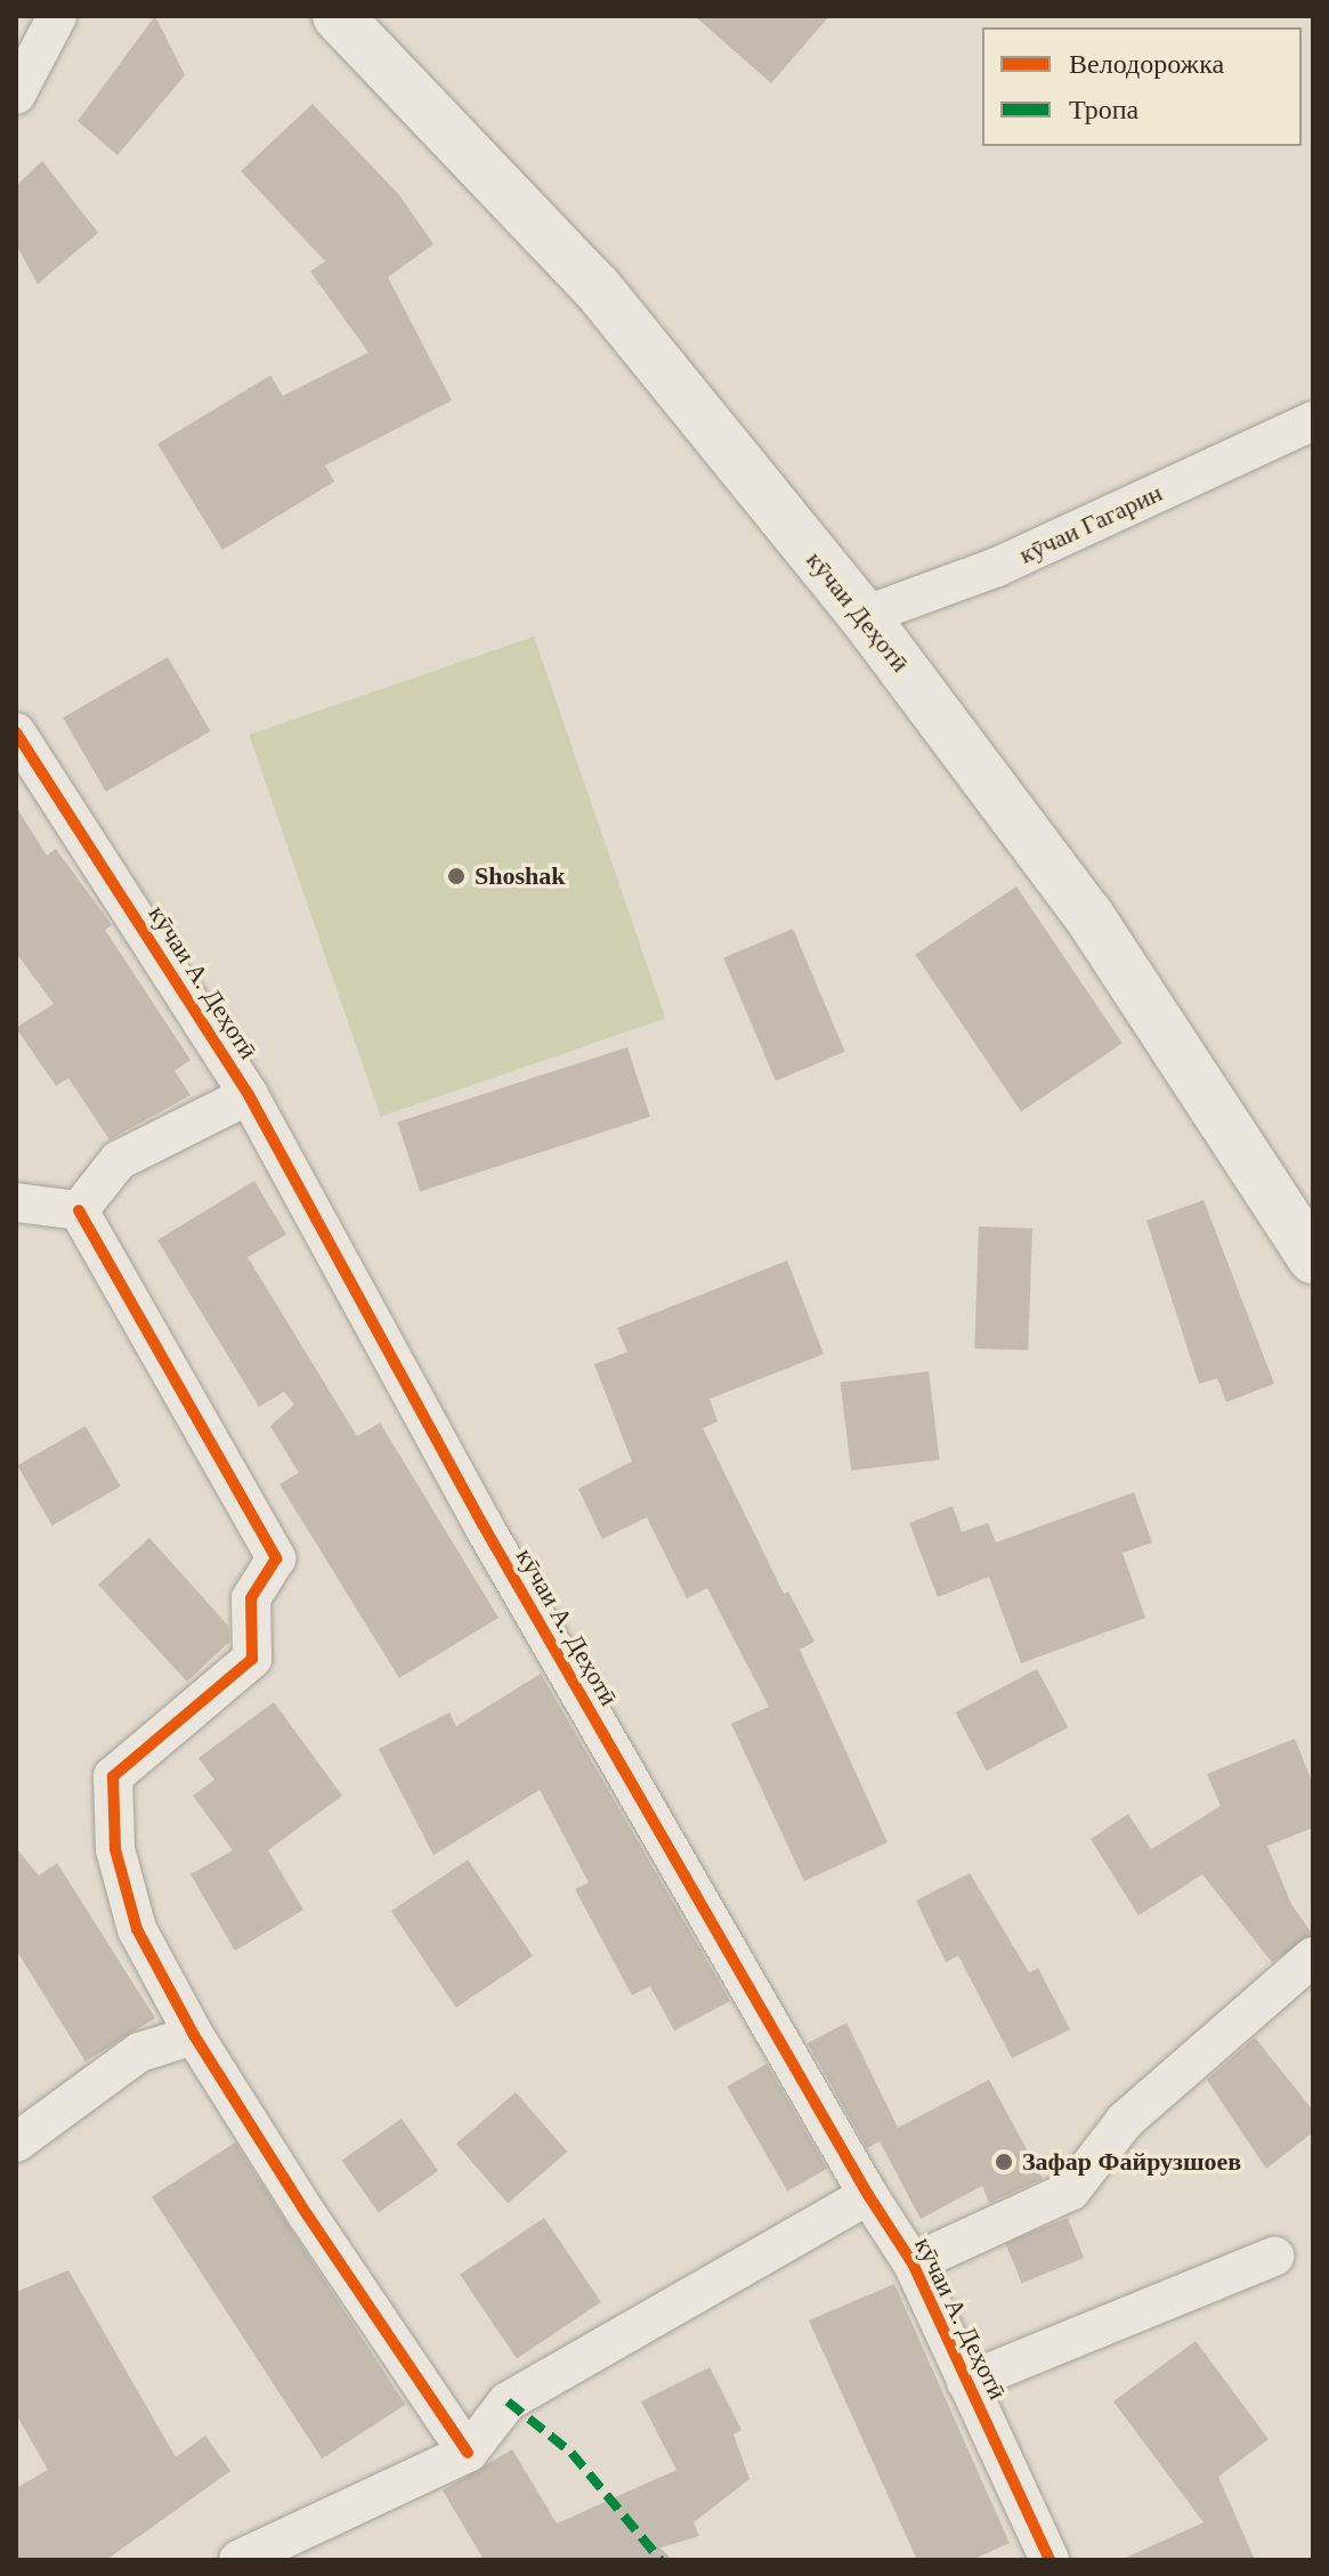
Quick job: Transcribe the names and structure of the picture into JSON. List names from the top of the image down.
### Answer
{
  "streets": {
    "main road": ["кӯчаи Деҳотӣ"],
    "street": ["кӯчаи Гагарин", "кӯчаи А. Деҳотӣ"]
  },
  "crossings": [
    ["кӯчаи Гагарин", "кӯчаи Деҳотӣ"]
  ],
  "places": ["Shoshak", "Зафар Файрузшоев"],
  "legend": ["Велодорожка", "Тропа"]
}
